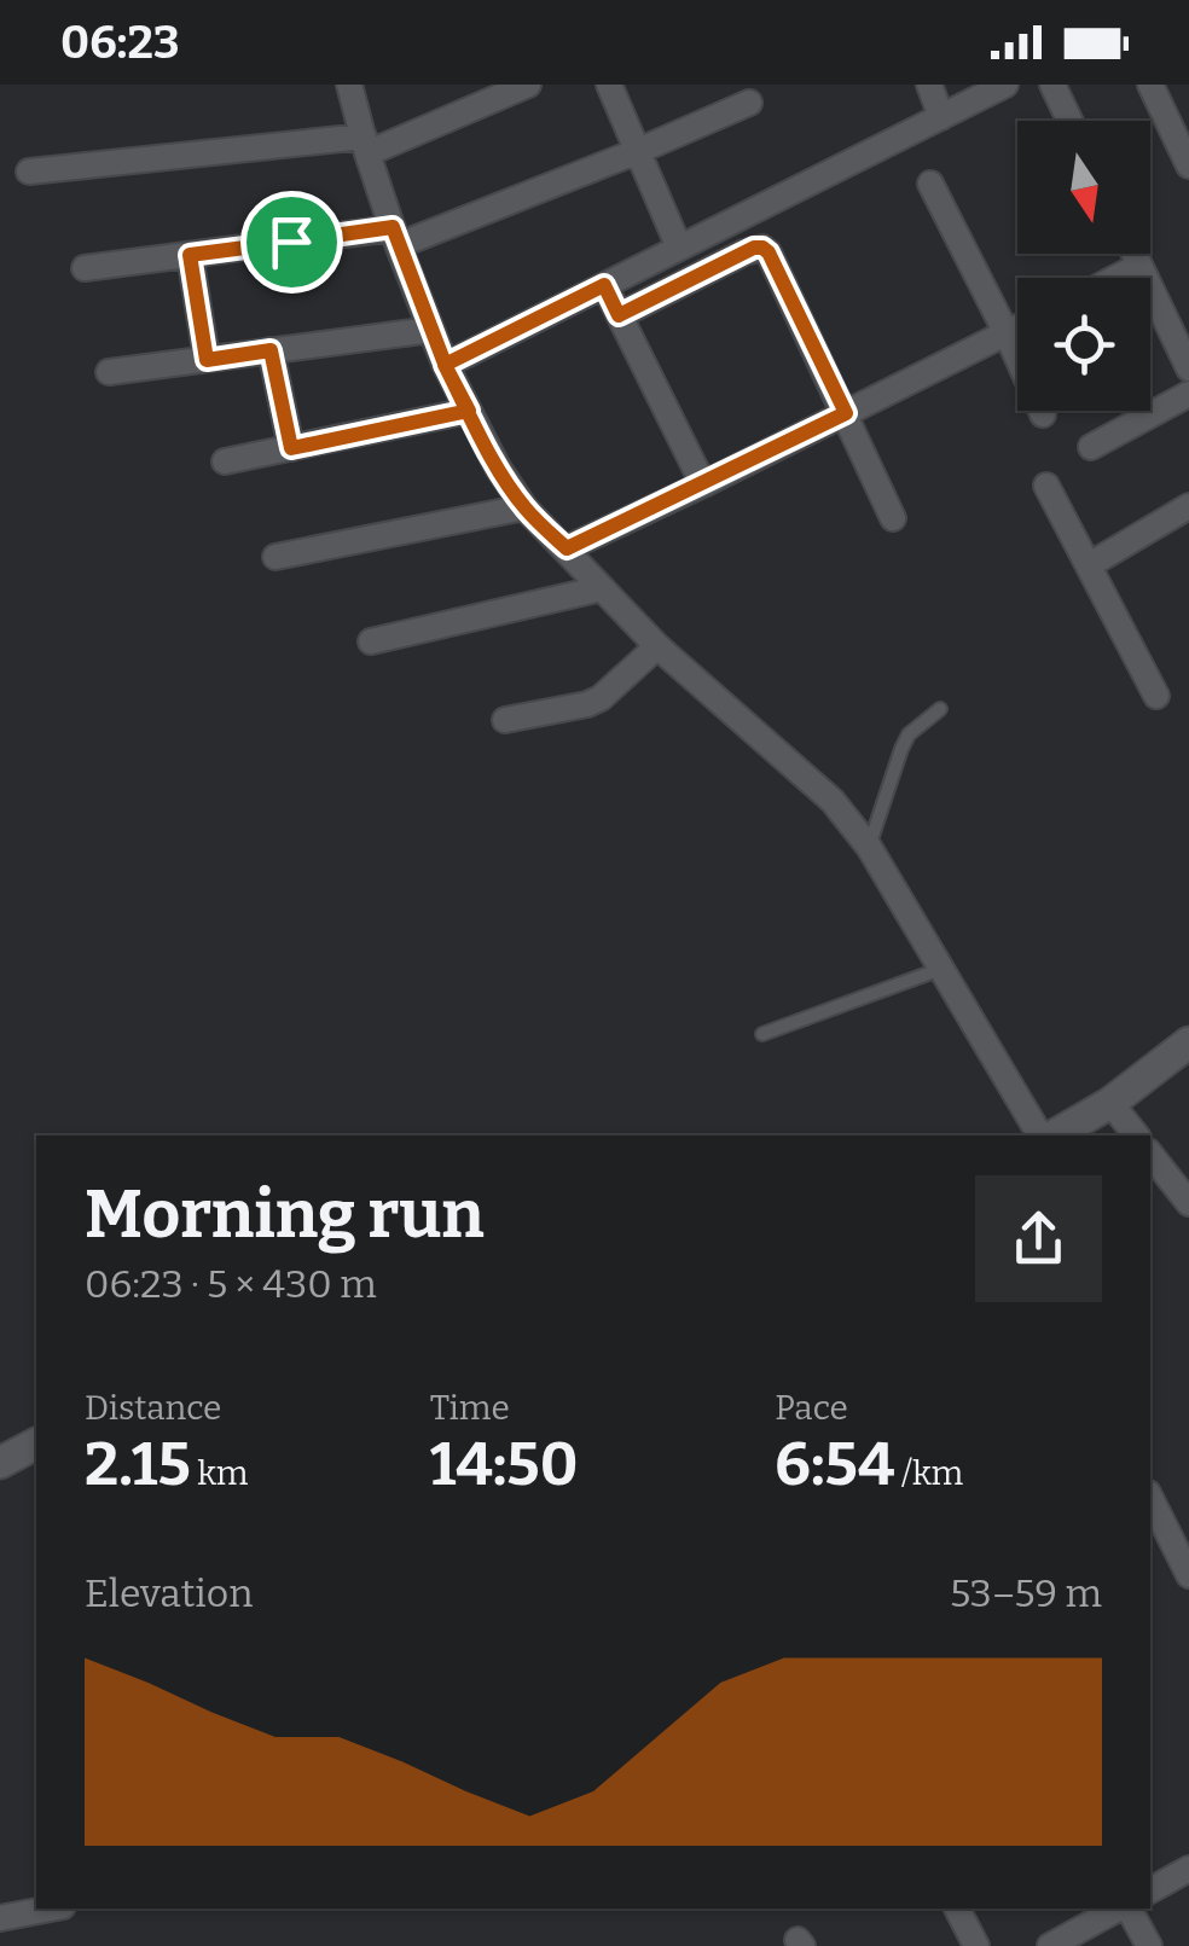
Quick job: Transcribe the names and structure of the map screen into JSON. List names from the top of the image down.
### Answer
{
  "north": "bottom",
  "page": {
    "status": "06:23",
    "heading": ["Morning run", "06:23 · 5 × 430 m"],
    "stats": [
      ["Distance", "2.15 km"],
      ["Time", "14:50"],
      ["Pace", "6:54 /km"]
    ],
    "chart": ["Elevation", "53–59 m"]
  }
}
